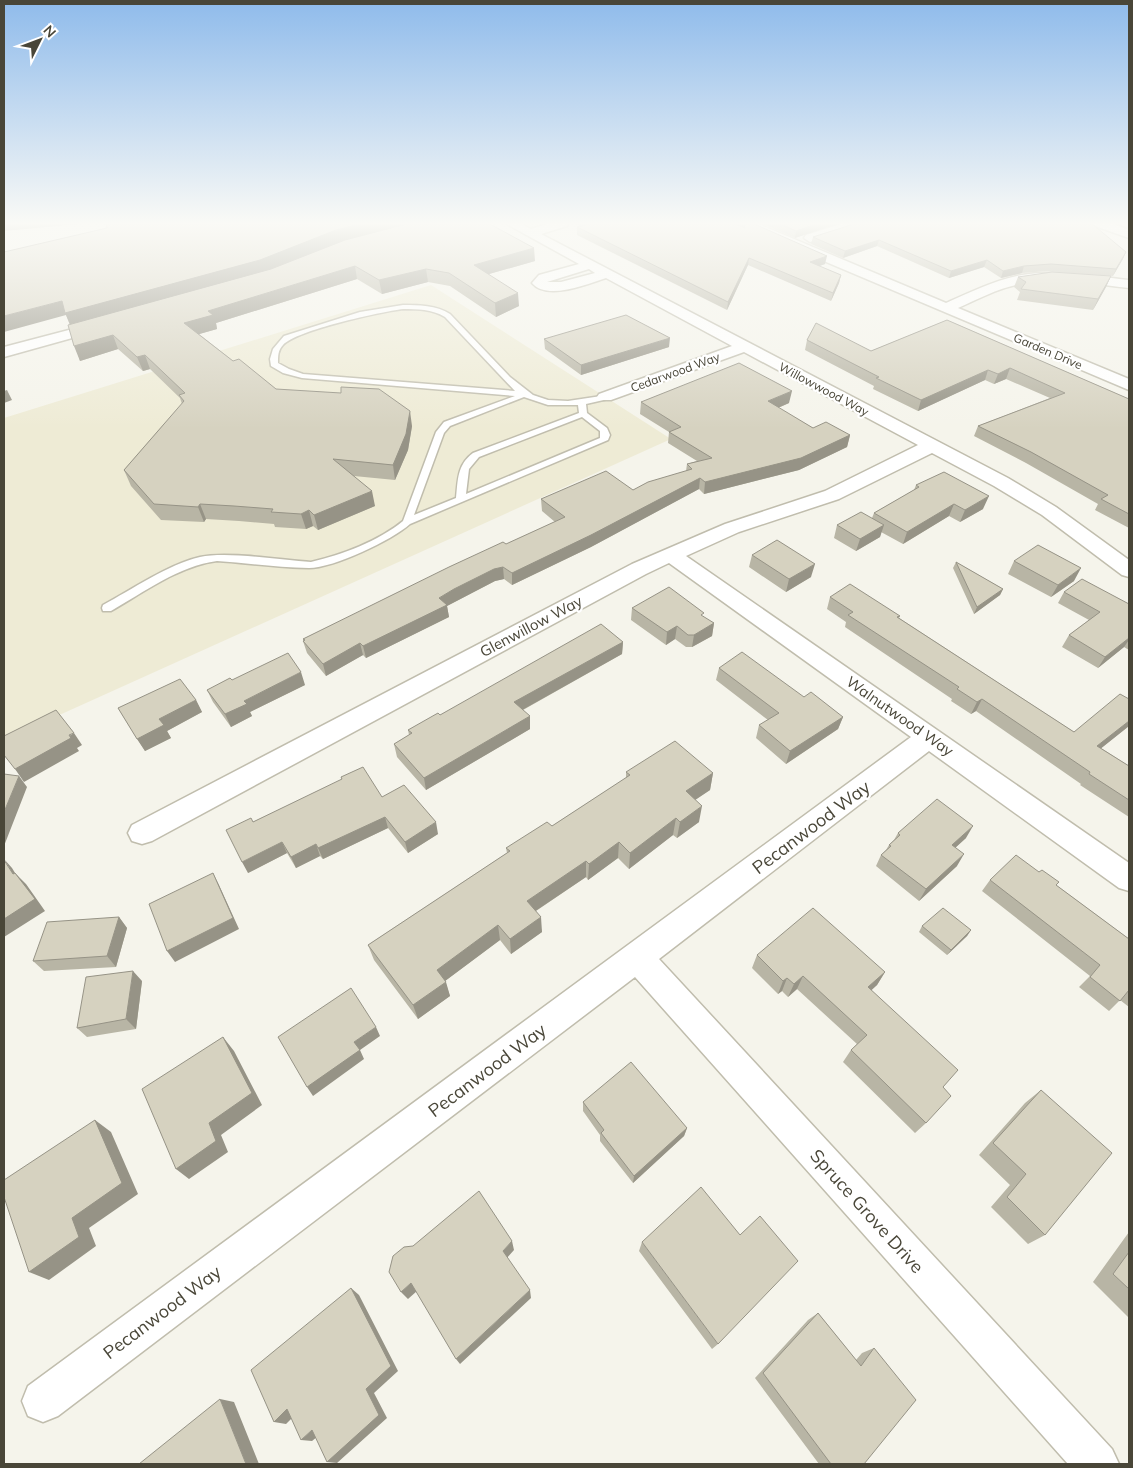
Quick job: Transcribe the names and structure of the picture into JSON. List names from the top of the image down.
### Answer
{
  "streets": {
    "street": [
      "Garden Drive",
      "Cedarwood Way",
      "Willowwood Way",
      "Glenwillow Way",
      "Walnutwood Way",
      "Pecanwood Way",
      "Spruce Grove Drive"
    ]
  },
  "crossings": [
    ["Cedarwood Way", "Willowwood Way"],
    ["Willowwood Way", "Glenwillow Way"],
    ["Glenwillow Way", "Walnutwood Way"],
    ["Walnutwood Way", "Pecanwood Way"],
    ["Pecanwood Way", "Spruce Grove Drive"]
  ],
  "north": "top right"
}
